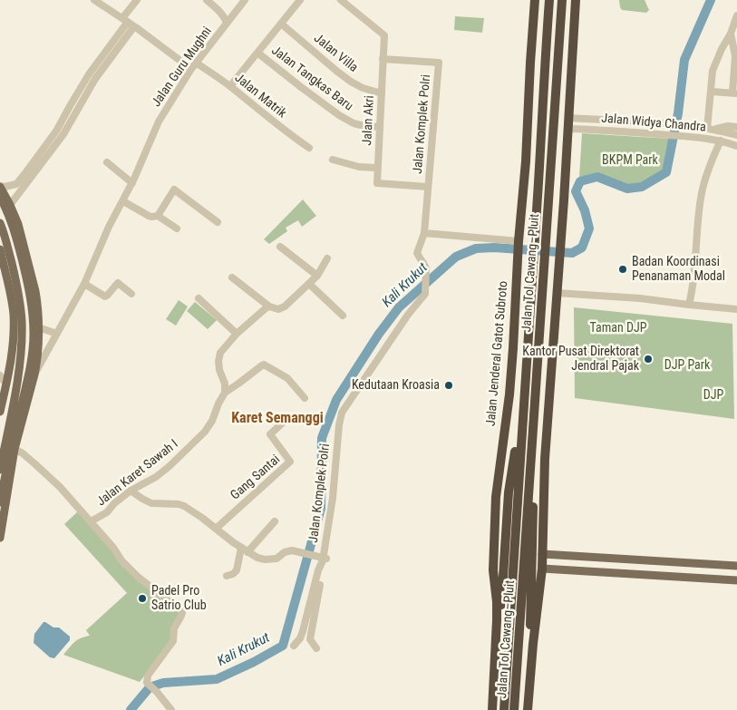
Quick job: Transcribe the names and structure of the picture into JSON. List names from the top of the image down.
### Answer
{
  "streets": {
    "highway": ["Jalan Tol Cawang–Pluit", "Jalan Jenderal Gatot Subroto"],
    "street": [
      "Jalan Villa",
      "Jalan Guru Mughni",
      "Jalan Tangkas Baru",
      "Jalan Matrik",
      "Jalan Akri",
      "Jalan Widya Chandra",
      "Jalan Komplek Polri",
      "Jalan Karet Sawah I",
      "Gang Santai"
    ]
  },
  "crossings": [
    ["Jalan Villa", "Jalan Akri"],
    ["Jalan Guru Mughni", "Jalan Matrik"],
    ["Jalan Tangkas Baru", "Jalan Akri"],
    ["Jalan Akri", "Jalan Komplek Polri"]
  ],
  "districts": ["Karet Semanggi"],
  "water": ["Kali Krukut"],
  "parks": [
    "BKPM Park",
    "Taman DJP",
    "DJP Park",
    "DJP"
  ],
  "places": [
    "Badan Koordinasi Penanaman Modal",
    "Kantor Pusat Direktorat Jendral Pajak",
    "Kedutaan Kroasia",
    "Padel Pro Satrio Club"
  ]
}
